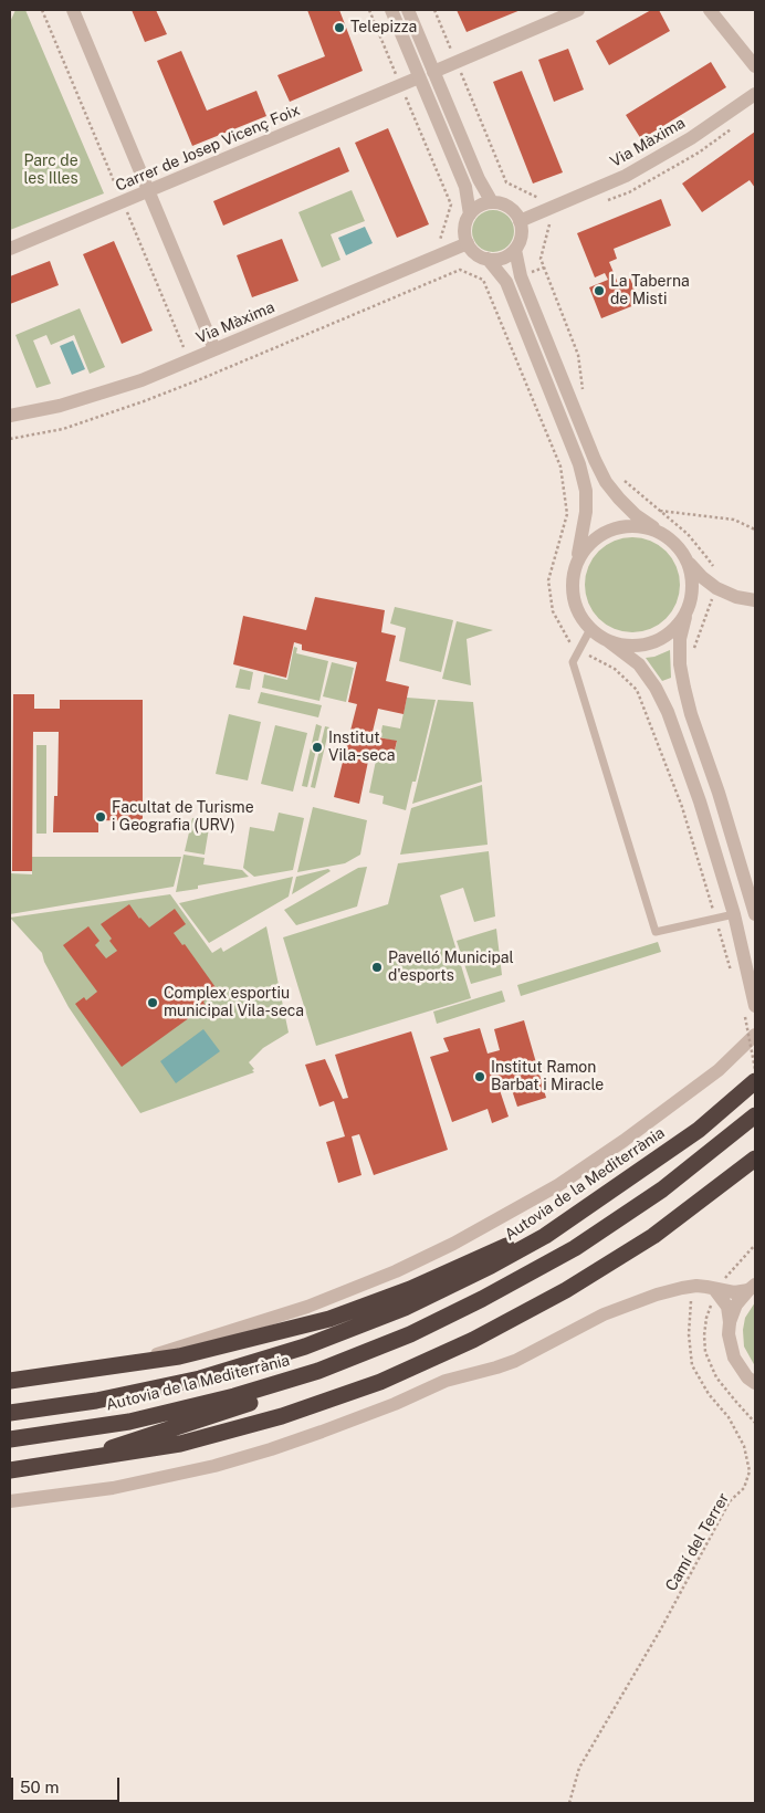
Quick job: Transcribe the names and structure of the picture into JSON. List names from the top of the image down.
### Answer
{
  "streets": {
    "highway": ["Autovia de la Mediterrània"],
    "street": ["Via Màxima", "Carrer de Josep Vicenç Foix"],
    "path": ["Camí del Terrer"]
  },
  "parks": ["Parc de les Illes"],
  "places": [
    "Telepizza",
    "La Taberna de Misti",
    "Institut Vila-seca",
    "Facultat de Turisme i Geografia (URV)",
    "Pavelló Municipal d'esports",
    "Complex esportiu municipal Vila-seca",
    "Institut Ramon Barbat i Miracle"
  ],
  "scale_bar": "50 m"
}
